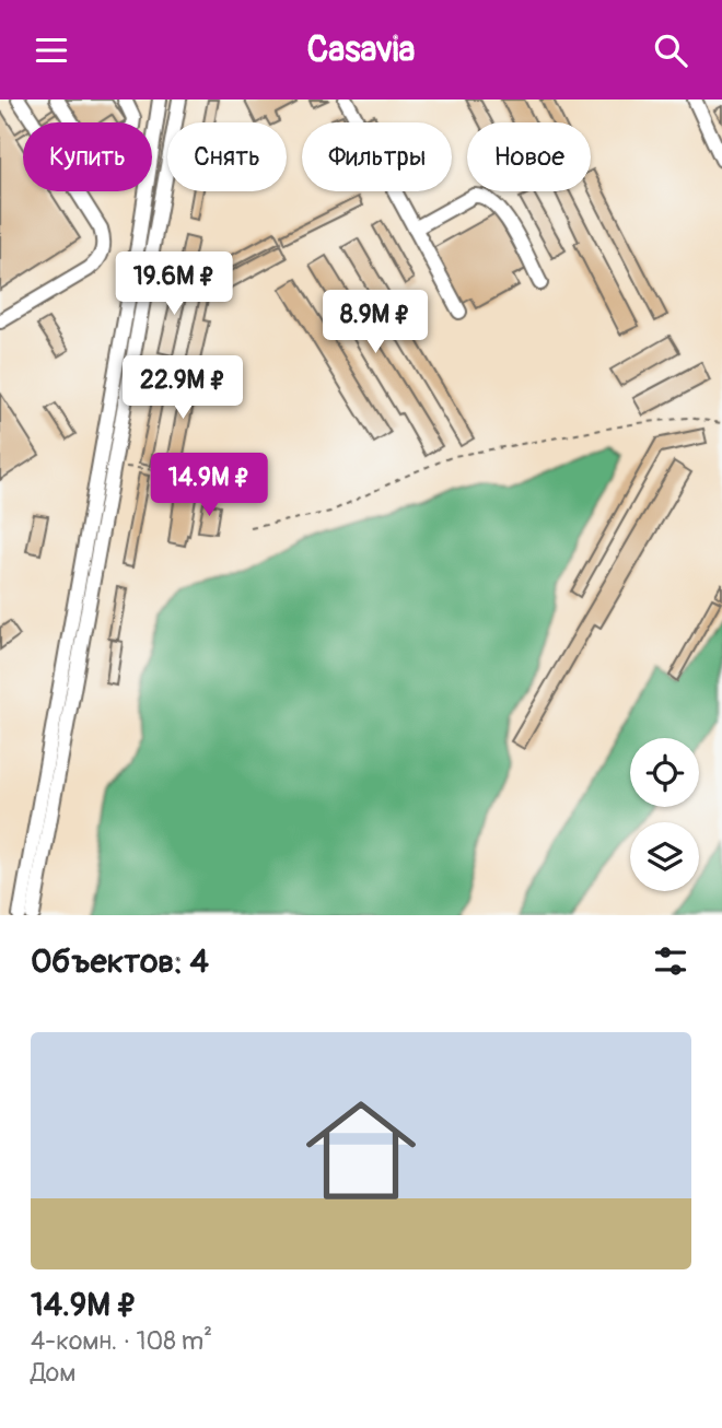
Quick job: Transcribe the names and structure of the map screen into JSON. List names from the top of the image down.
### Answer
{
  "page": {
    "header": "Casavia",
    "chip": [
      "Купить",
      "Снять",
      "Фильтры",
      "Новое"
    ],
    "price": [
      "19.6M ₽",
      "8.9M ₽",
      "22.9M ₽",
      "14.9M ₽"
    ],
    "heading": "Объектов: 4",
    "list": [
      {
        "name": "14.9M ₽",
        "note": "4-комн. · 108 m² · Дом"
      }
    ]
  }
}
